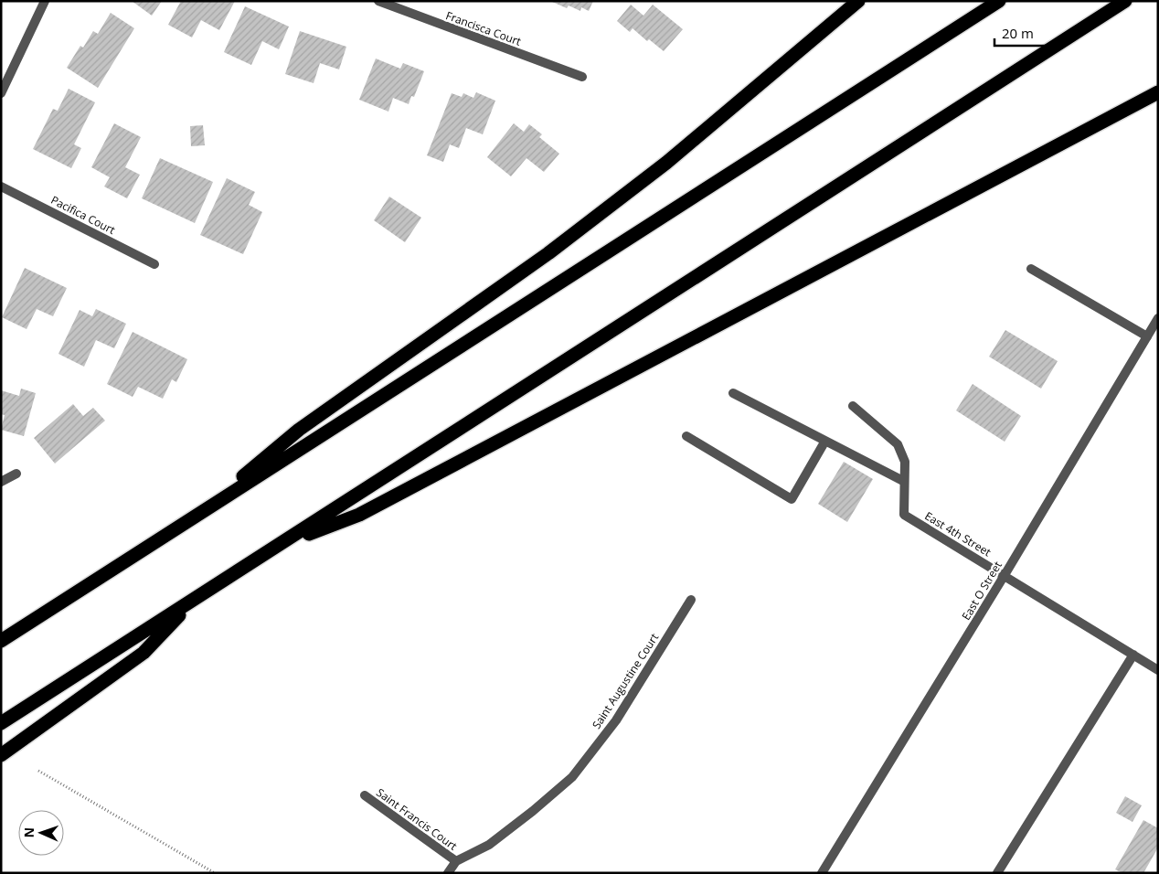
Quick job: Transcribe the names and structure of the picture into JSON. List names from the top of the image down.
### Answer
{
  "streets": {
    "street": [
      "Francisca Court",
      "Pacifica Court",
      "East 4th Street",
      "East O Street",
      "Saint Augustine Court",
      "Saint Francis Court"
    ]
  },
  "crossings": [
    ["East 4th Street", "East O Street"],
    ["Saint Augustine Court", "Saint Francis Court"]
  ],
  "scale_bar": "20 m",
  "north": "left"
}
